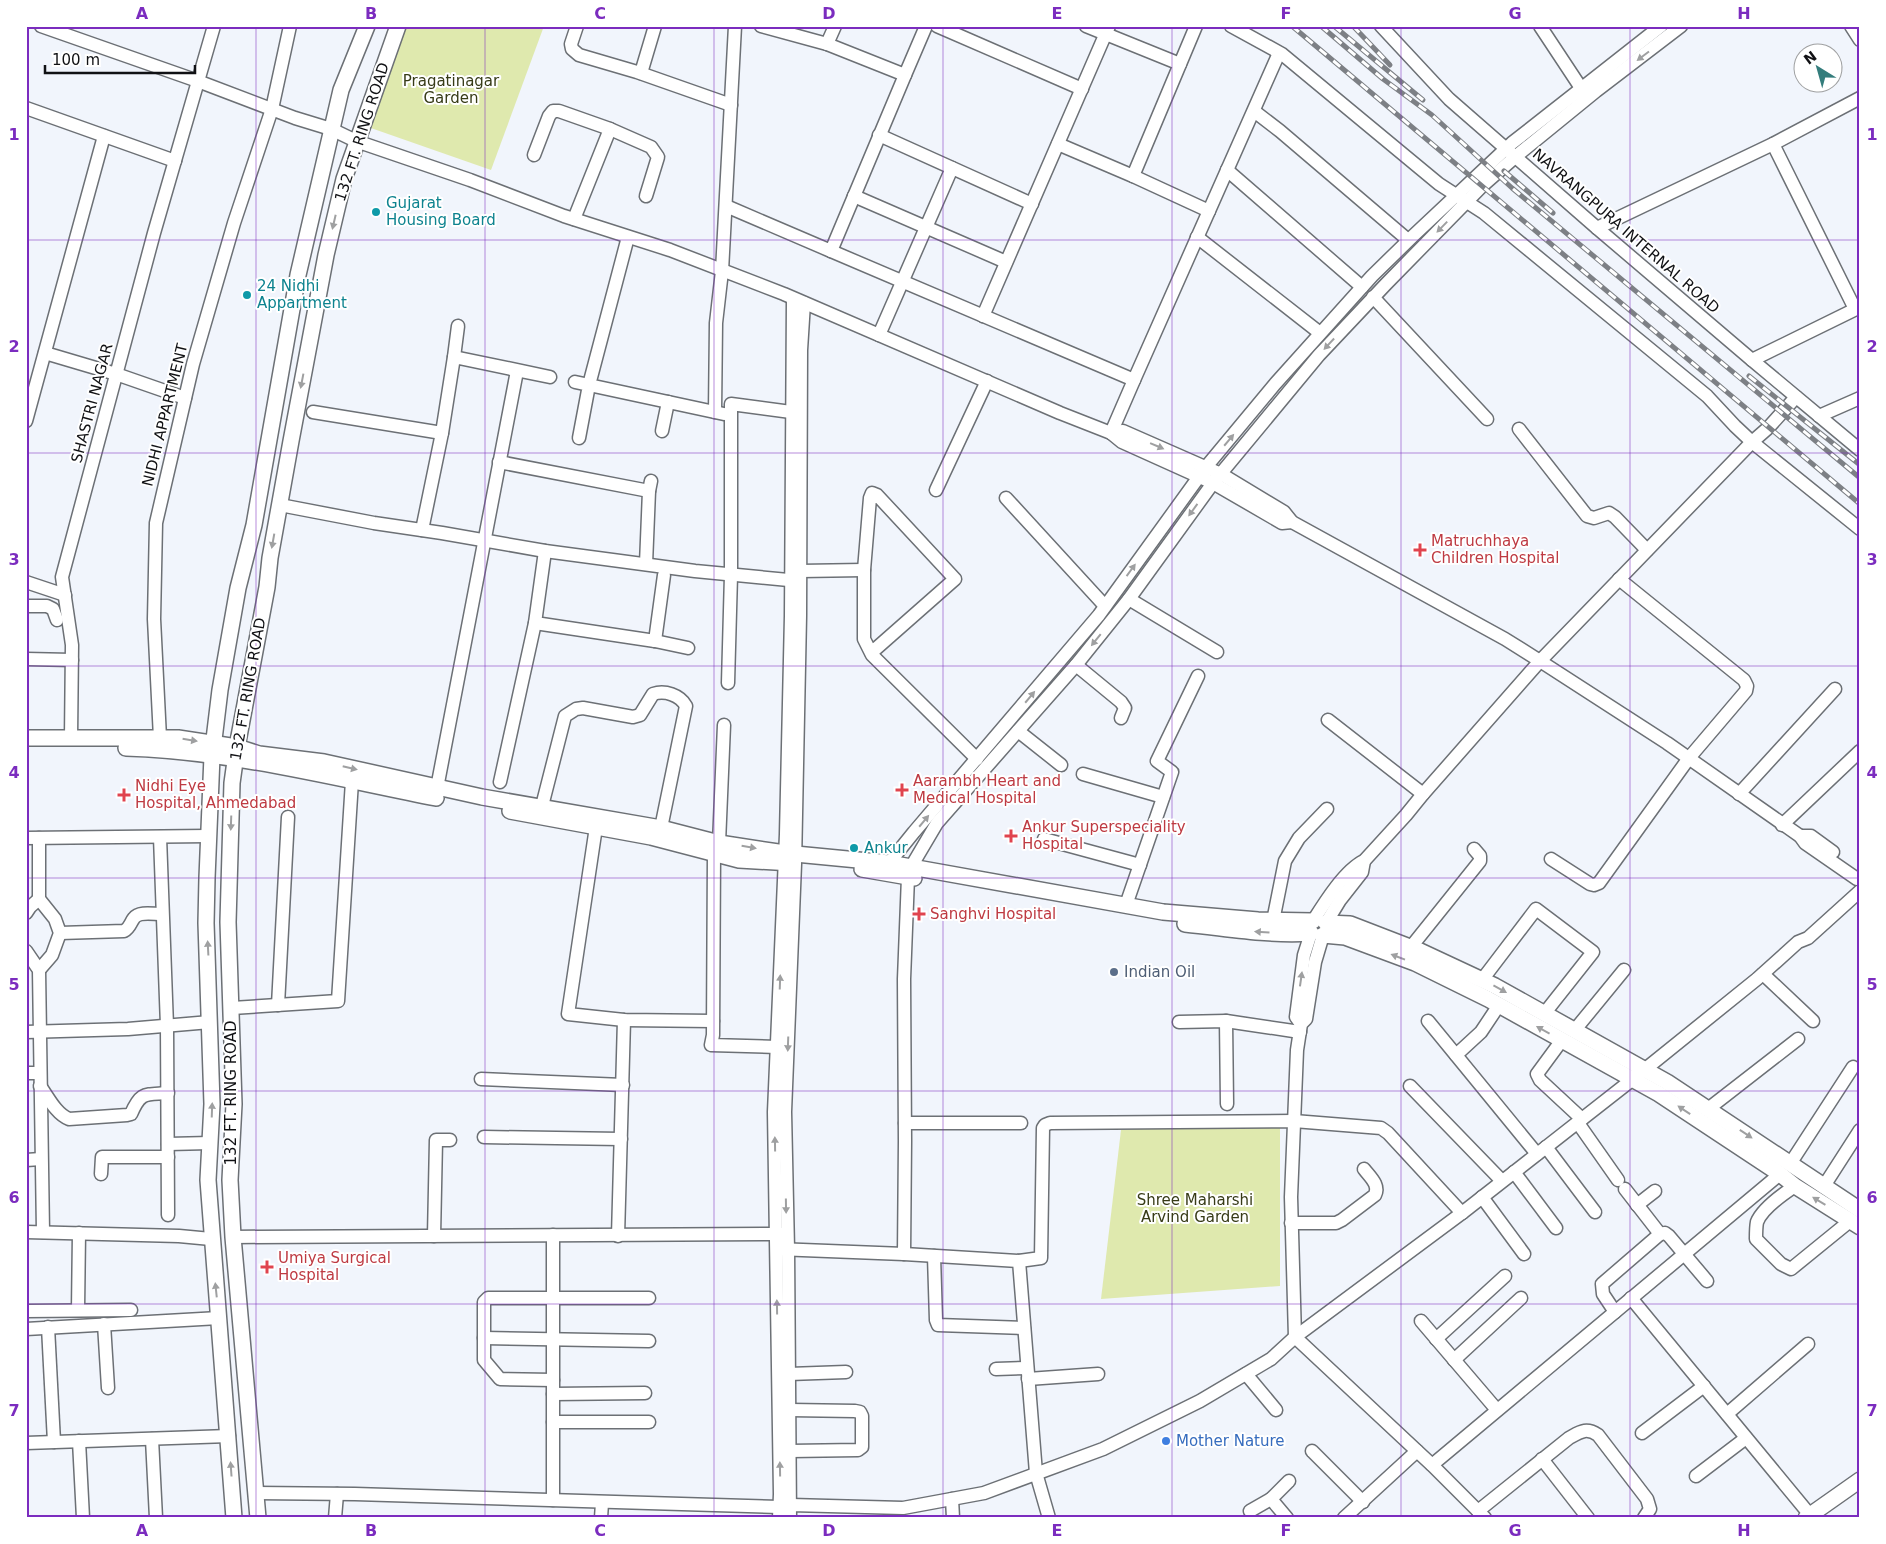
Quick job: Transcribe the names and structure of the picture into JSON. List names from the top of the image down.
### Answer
{
  "streets": {
    "main road": ["132 FT. RING ROAD"],
    "street": ["NAVRANGPURA INTERNAL ROAD", "SHASTRI NAGAR", "NIDHI APPARTMENT"]
  },
  "parks": ["Pragatinagar Garden", "Shree Maharshi Arvind Garden"],
  "places": {
    "other": [
      "Gujarat Housing Board",
      "24 Nidhi Appartment",
      "Ankur",
      "Indian Oil",
      "Mother Nature"
    ],
    "health": [
      "Matruchhaya Children Hospital",
      "Aarambh Heart and Medical Hospital",
      "Nidhi Eye Hospital, Ahmedabad",
      "Ankur Superspeciality Hospital",
      "Sanghvi Hospital",
      "Umiya Surgical Hospital"
    ]
  },
  "scale_bar": "100 m",
  "north": "top left",
  "grid": {
    "columns": [
      "A",
      "B",
      "C",
      "D",
      "E",
      "F",
      "G",
      "H"
    ],
    "rows": [
      "1",
      "2",
      "3",
      "4",
      "5",
      "6",
      "7"
    ]
  }
}
